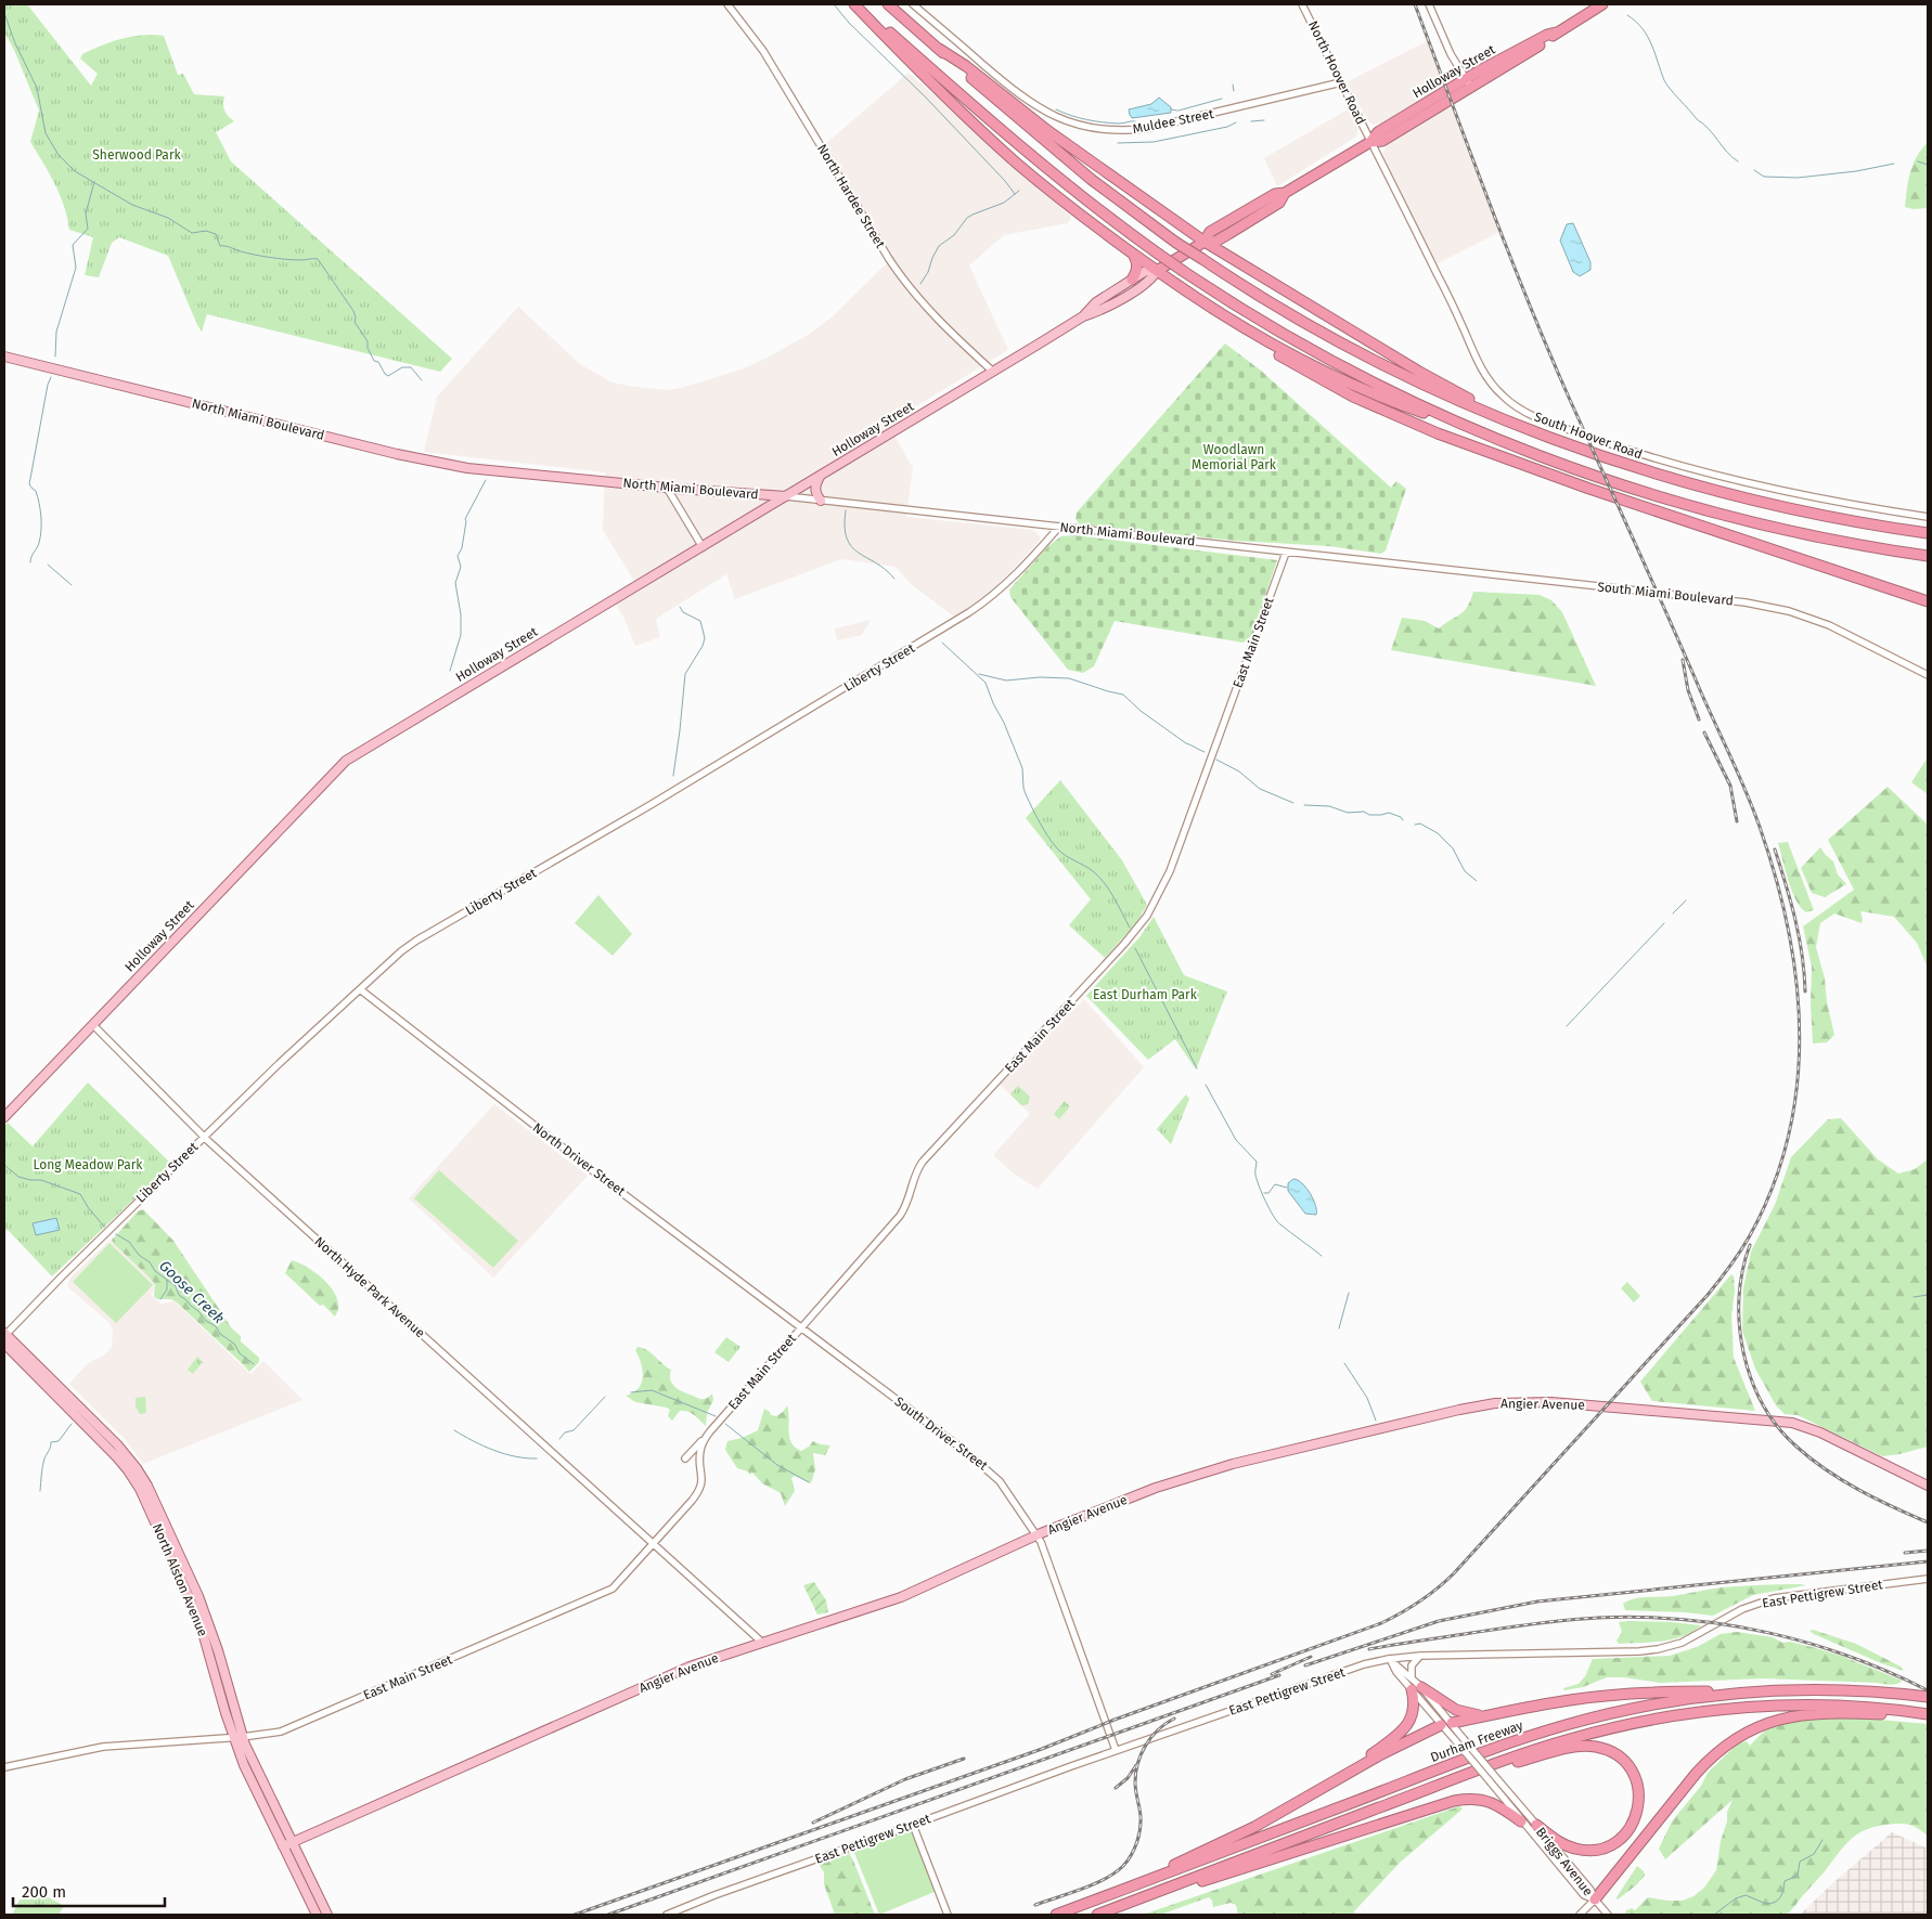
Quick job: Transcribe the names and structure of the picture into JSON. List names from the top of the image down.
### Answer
{
  "streets": {
    "highway": ["Holloway Street", "Durham Freeway"],
    "main road": ["North Miami Boulevard", "Angier Avenue", "North Alston Avenue"],
    "street": [
      "North Hoover Road",
      "Muldee Street",
      "North Hardee Street",
      "South Hoover Road",
      "South Miami Boulevard",
      "East Main Street",
      "Liberty Street",
      "North Driver Street",
      "North Hyde Park Avenue",
      "South Driver Street",
      "East Pettigrew Street",
      "Briggs Avenue"
    ]
  },
  "crossings": [
    ["Holloway Street", "North Hoover Road"],
    ["Holloway Street", "North Hardee Street"],
    ["Holloway Street", "North Miami Boulevard"],
    ["Holloway Street", "South Hoover Road"],
    ["Holloway Street", "North Hyde Park Avenue"],
    ["North Hoover Road", "Muldee Street"],
    ["North Hoover Road", "South Hoover Road"],
    ["North Miami Boulevard", "South Miami Boulevard"],
    ["North Miami Boulevard", "East Main Street"],
    ["North Miami Boulevard", "Liberty Street"],
    ["East Main Street", "North Driver Street"],
    ["East Main Street", "North Hyde Park Avenue"],
    ["East Main Street", "South Driver Street"],
    ["East Main Street", "North Alston Avenue"],
    ["Liberty Street", "North Driver Street"],
    ["Liberty Street", "North Hyde Park Avenue"],
    ["Liberty Street", "North Alston Avenue"],
    ["North Driver Street", "South Driver Street"],
    ["North Hyde Park Avenue", "Angier Avenue"],
    ["Angier Avenue", "South Driver Street"],
    ["Angier Avenue", "North Alston Avenue"],
    ["South Driver Street", "East Pettigrew Street"],
    ["East Pettigrew Street", "Briggs Avenue"]
  ],
  "water": ["Goose Creek"],
  "parks": [
    "Sherwood Park",
    "Woodlawn Memorial Park",
    "East Durham Park",
    "Long Meadow Park"
  ],
  "scale_bar": "200 m"
}
